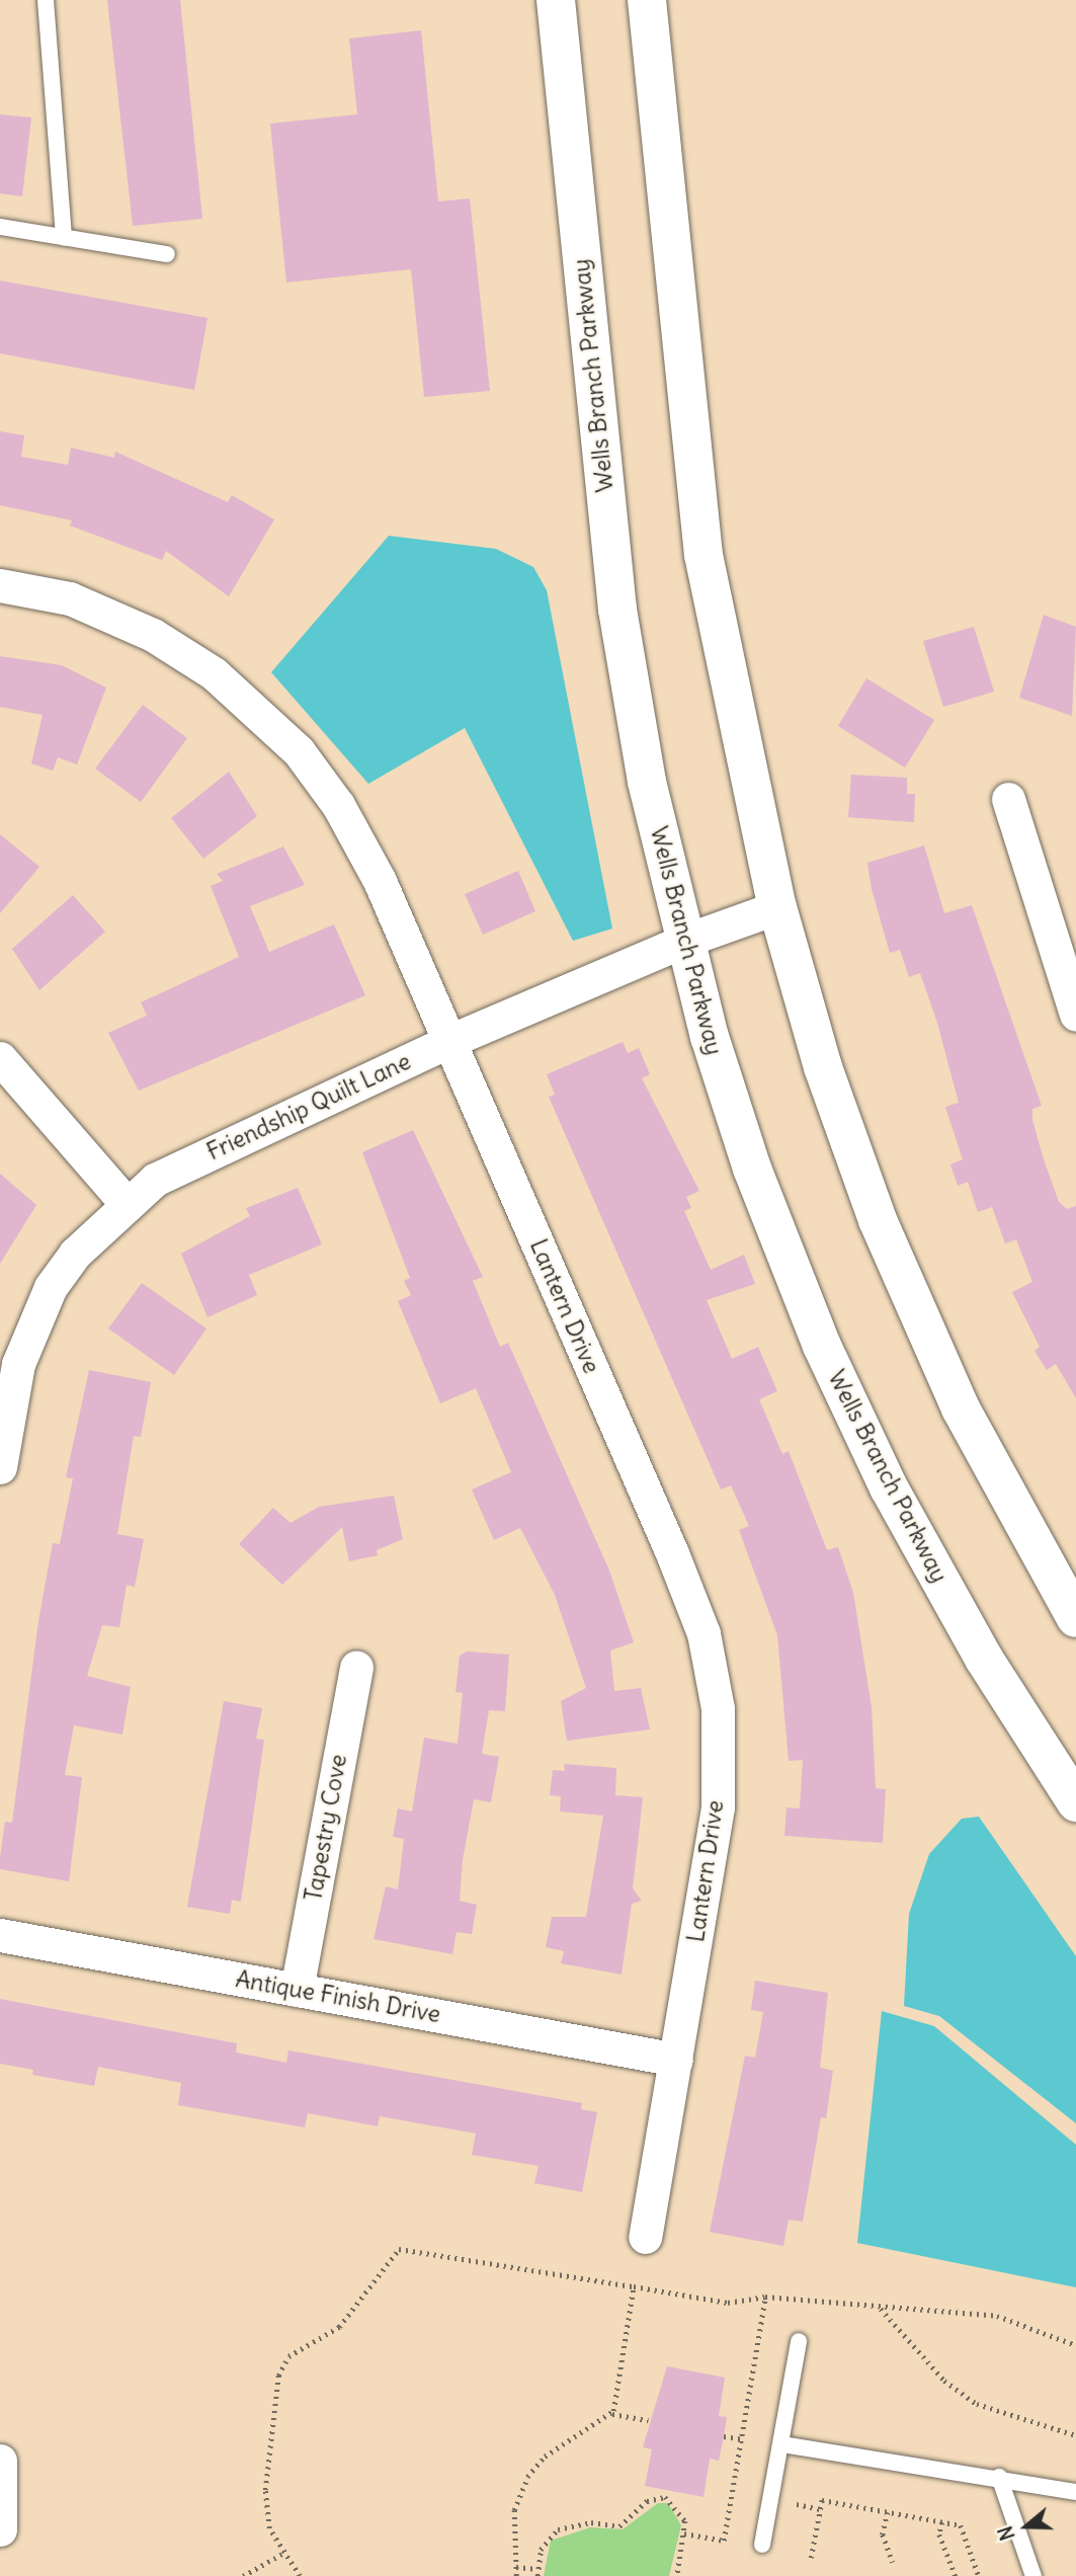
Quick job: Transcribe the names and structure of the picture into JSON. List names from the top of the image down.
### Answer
{
  "streets": {
    "main road": ["Wells Branch Parkway"],
    "street": [
      "Friendship Quilt Lane",
      "Lantern Drive",
      "Tapestry Cove",
      "Antique Finish Drive"
    ]
  },
  "crossings": [
    ["Wells Branch Parkway", "Friendship Quilt Lane"],
    ["Friendship Quilt Lane", "Lantern Drive"],
    ["Lantern Drive", "Antique Finish Drive"],
    ["Tapestry Cove", "Antique Finish Drive"]
  ],
  "north": "left"
}
